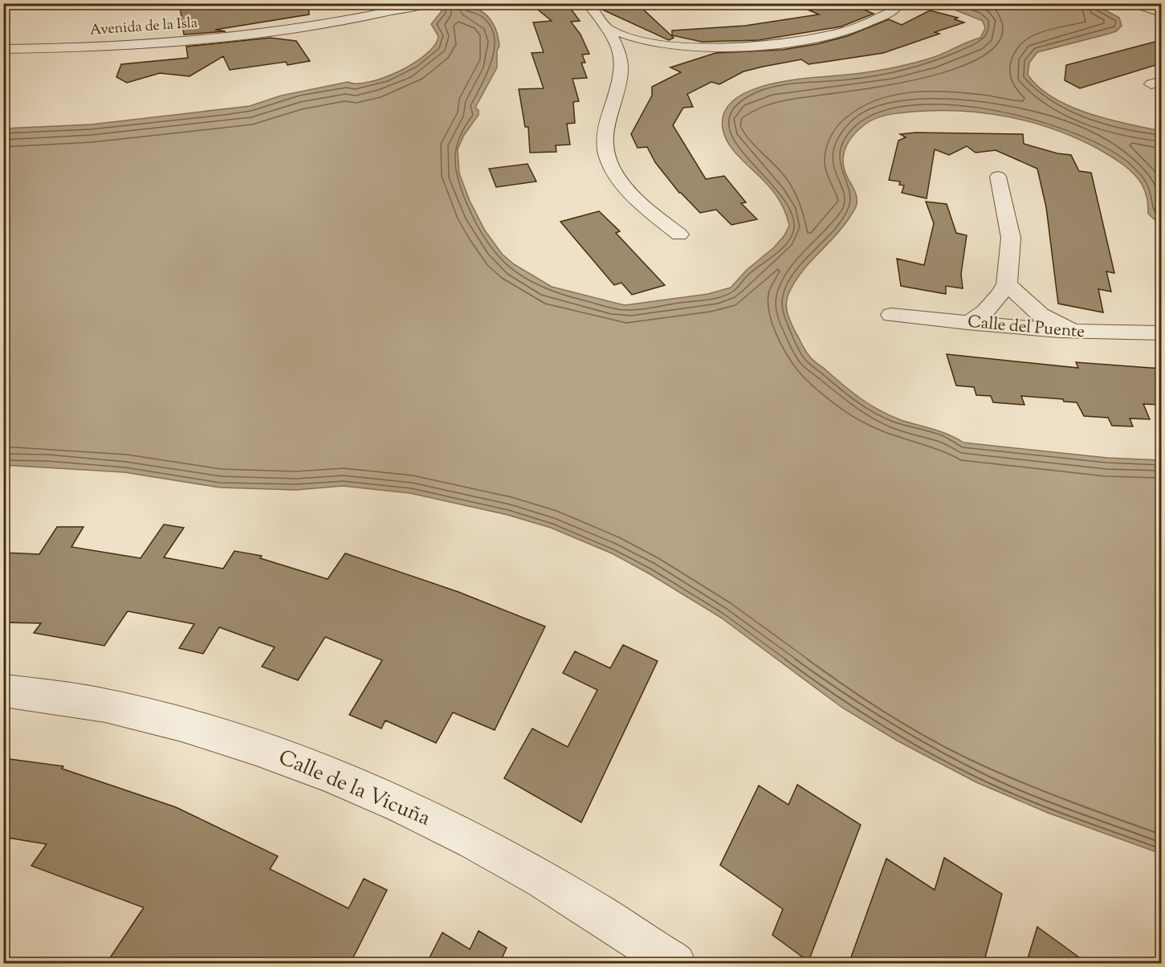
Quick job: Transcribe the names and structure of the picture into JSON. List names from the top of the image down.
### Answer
{
  "streets": {
    "street": ["Avenida de la Isla", "Calle del Puente", "Calle de la Vicuña"]
  }
}
